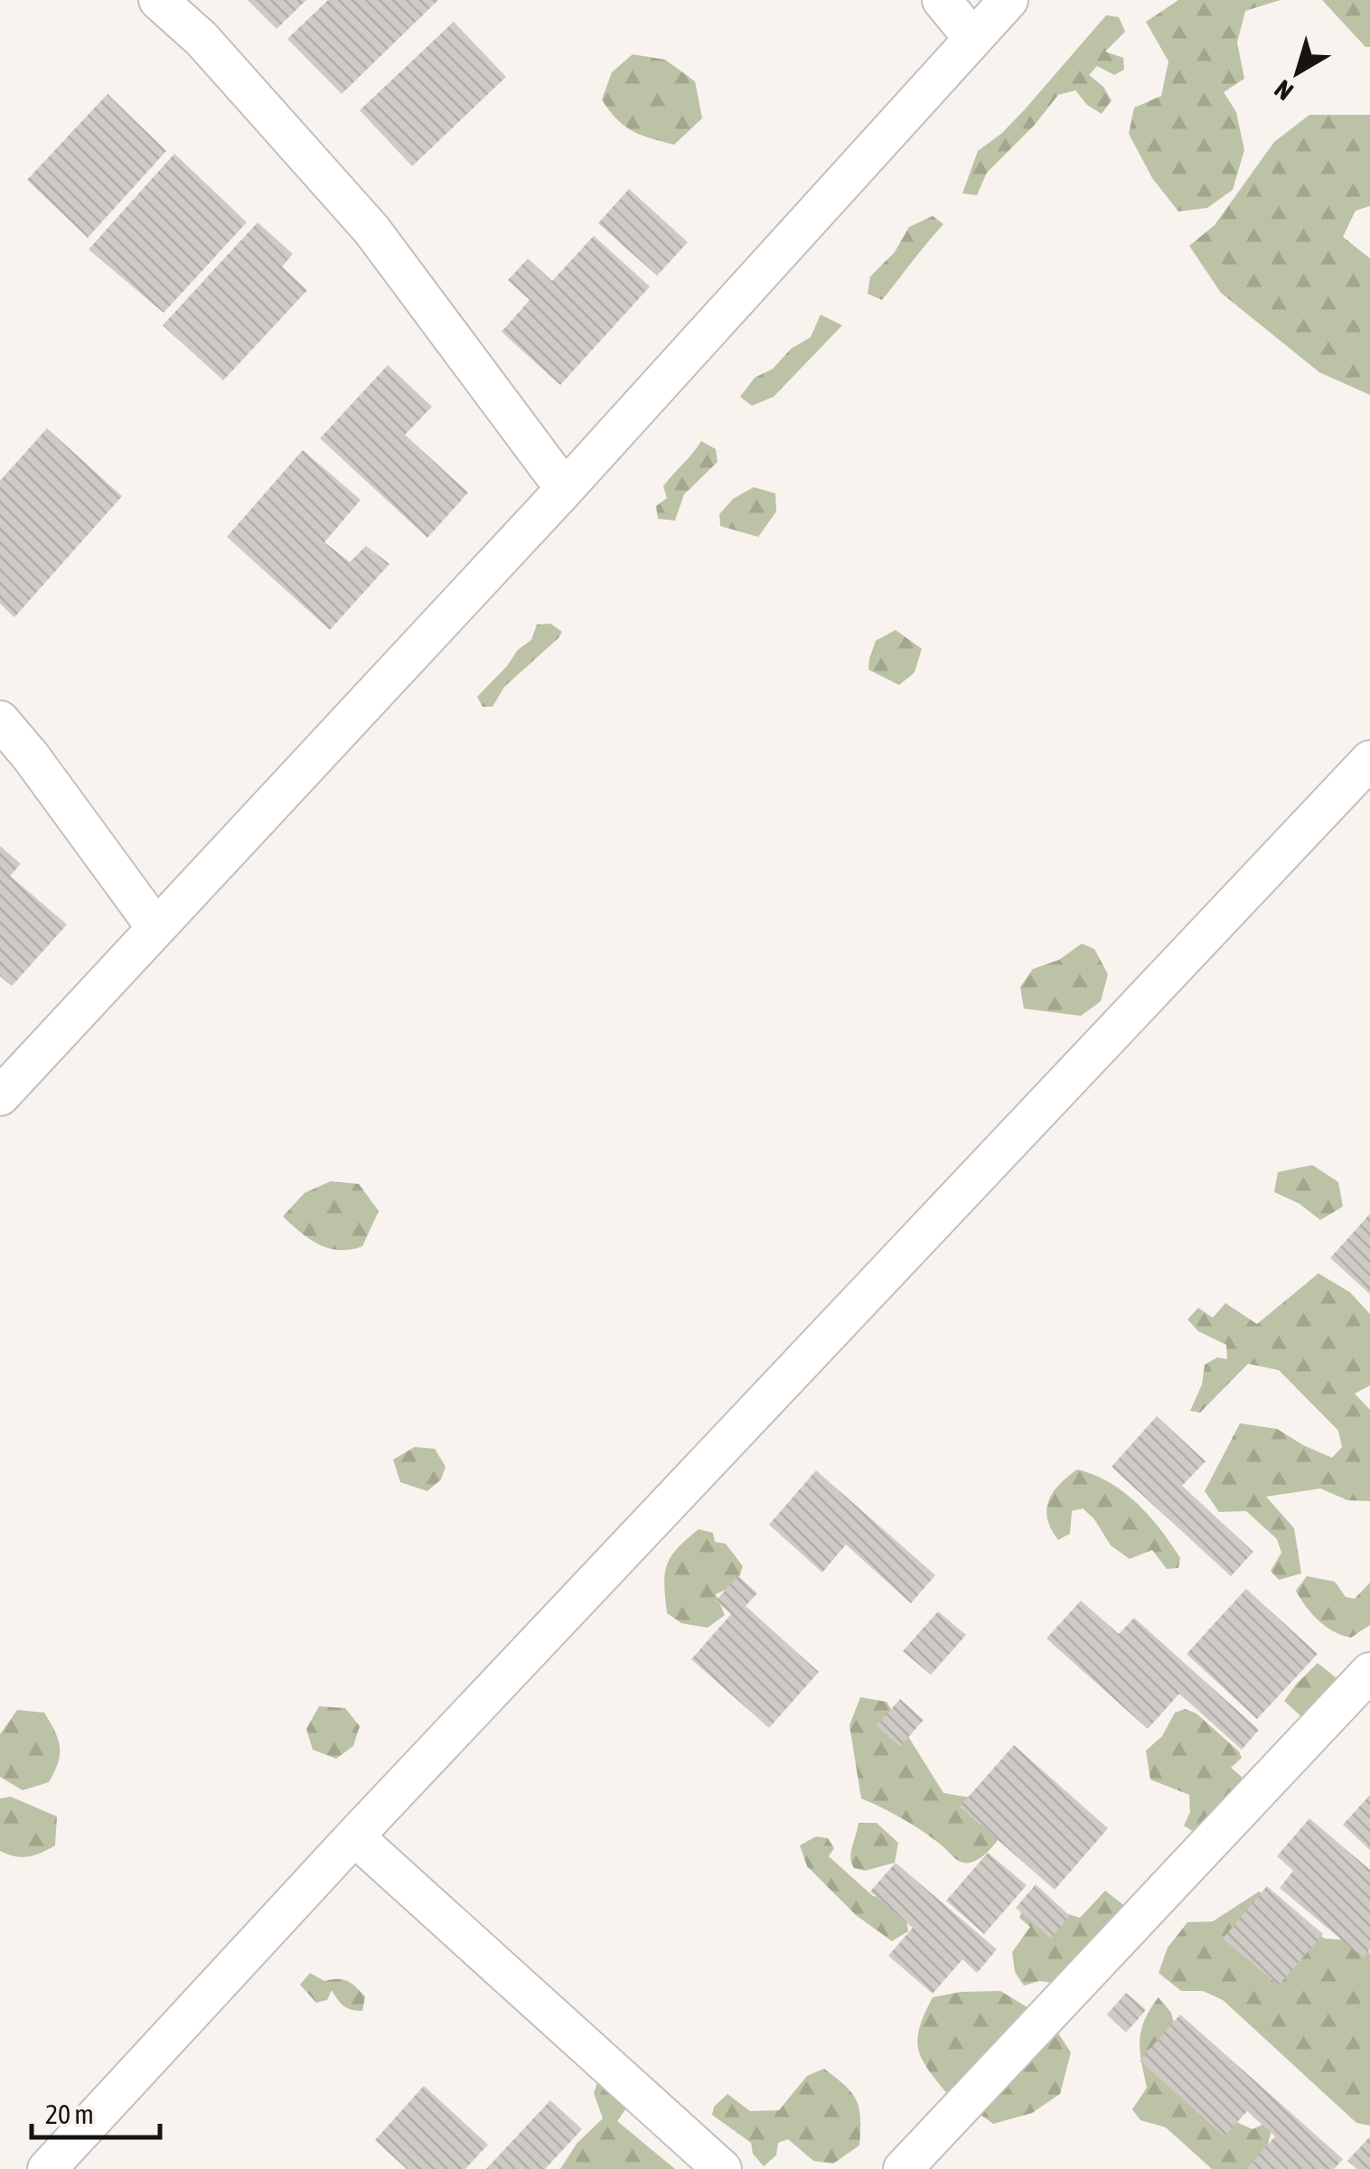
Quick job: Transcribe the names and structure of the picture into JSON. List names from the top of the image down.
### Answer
{
  "scale_bar": "20 m",
  "north": "bottom left"
}
